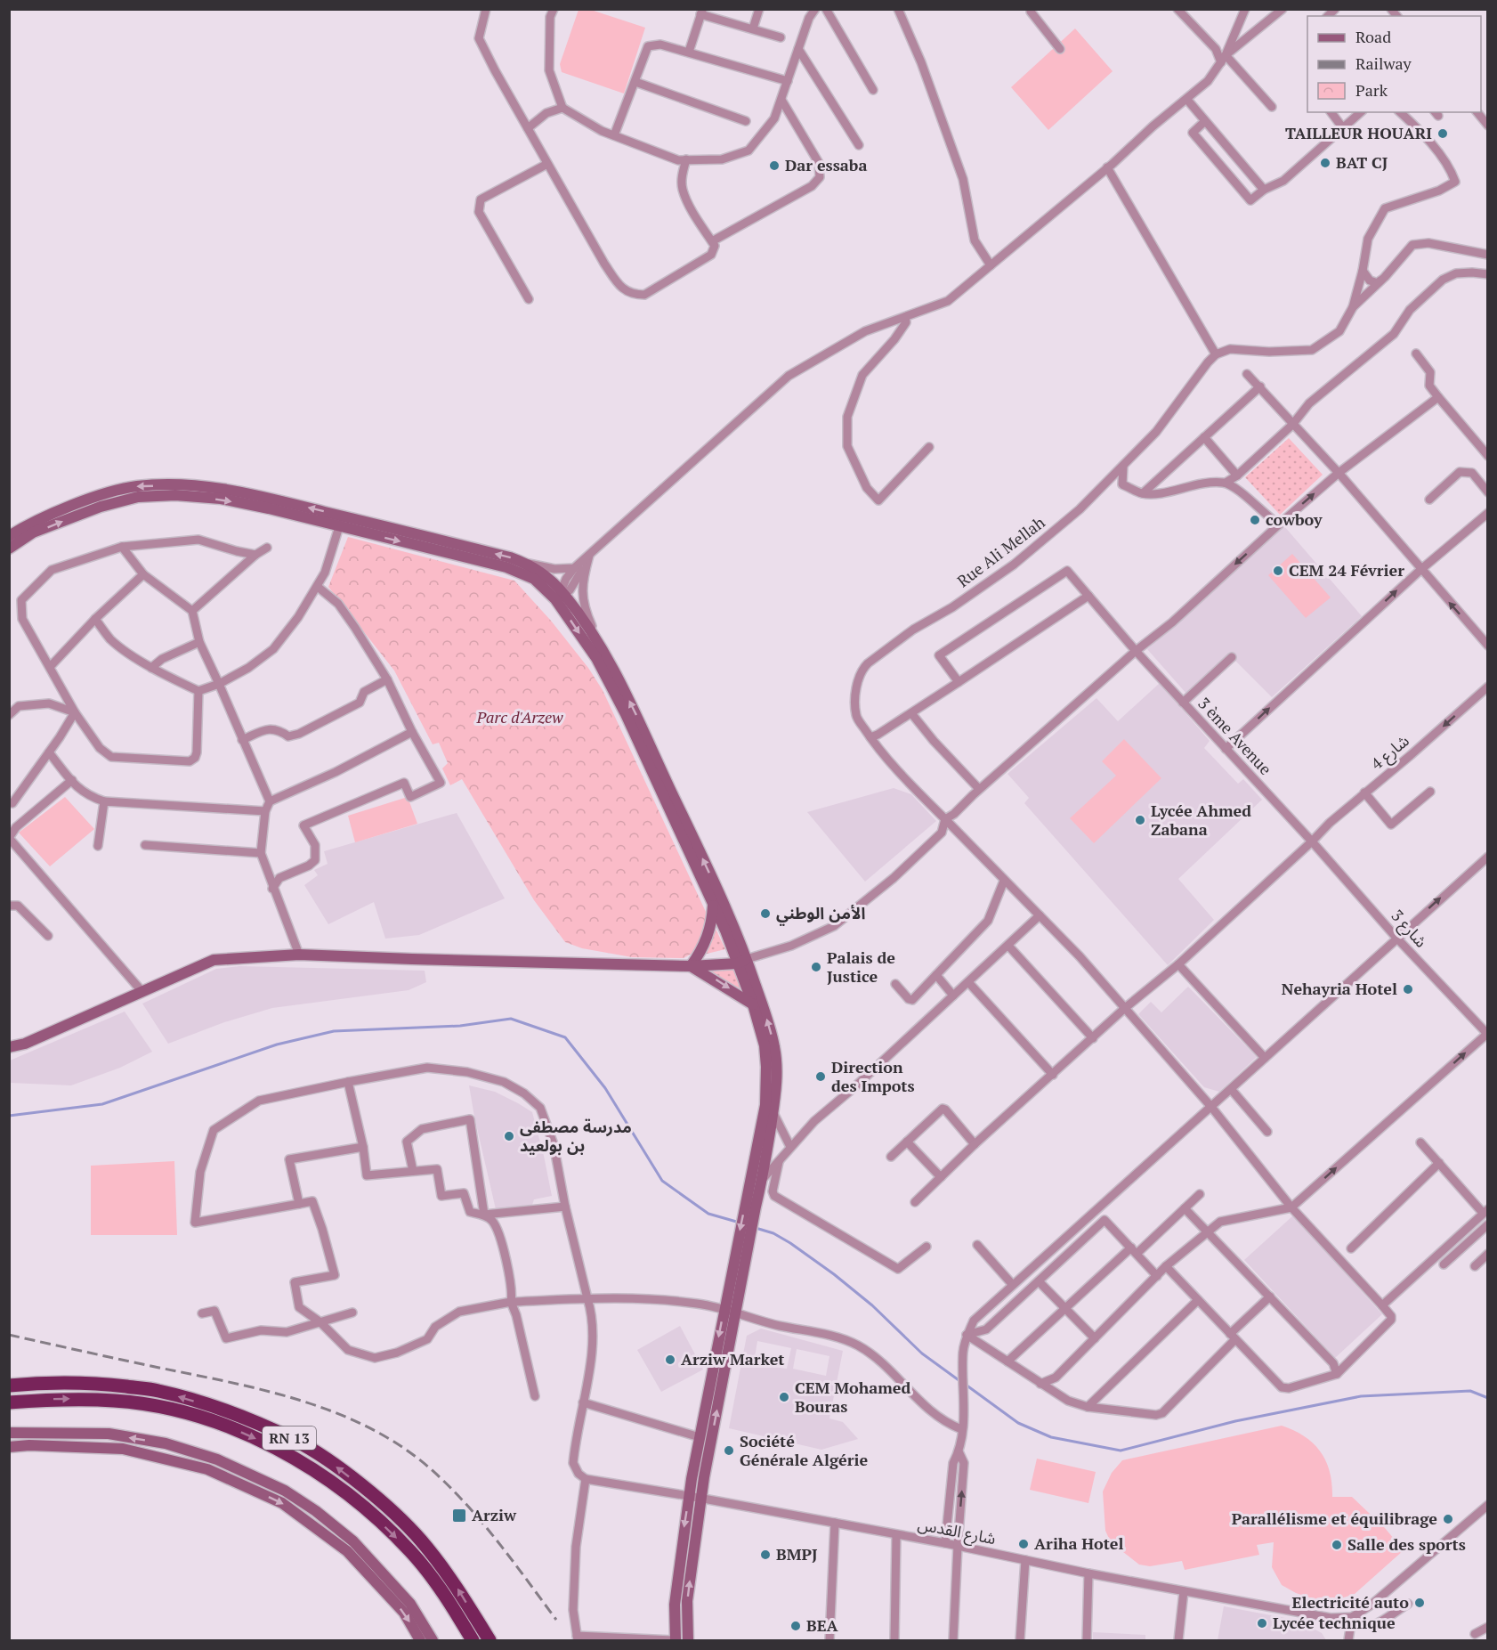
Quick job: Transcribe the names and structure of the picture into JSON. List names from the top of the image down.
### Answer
{
  "streets": {
    "highway": ["RN 13"],
    "street": [
      "Rue Ali Mellah",
      "3 ème Avenue",
      "شارع 4",
      "شارع 3",
      "شارع القدس"
    ]
  },
  "crossings": [
    ["Rue Ali Mellah", "شارع 4"],
    ["3 ème Avenue", "شارع 4"],
    ["3 ème Avenue", "شارع 3"],
    ["شارع 4", "شارع 3"]
  ],
  "parks": ["Parc d'Arzew"],
  "places": {
    "other": [
      "TAILLEUR HOUARI",
      "BAT CJ",
      "Dar essaba",
      "cowboy",
      "CEM 24 Février",
      "Lycée Ahmed Zabana",
      "الأمن الوطني",
      "Palais de Justice",
      "Nehayria Hotel",
      "Direction des Impots",
      "مدرسة مصطفى بن بولعيد",
      "Arziw Market",
      "CEM Mohamed Bouras",
      "Société Générale Algérie",
      "Parallélisme et équilibrage",
      "Ariha Hotel",
      "Salle des sports",
      "BMPJ",
      "Electricité auto",
      "Lycée technique",
      "BEA"
    ],
    "transit": ["Arziw"]
  },
  "legend": ["Road", "Railway", "Park"]
}
